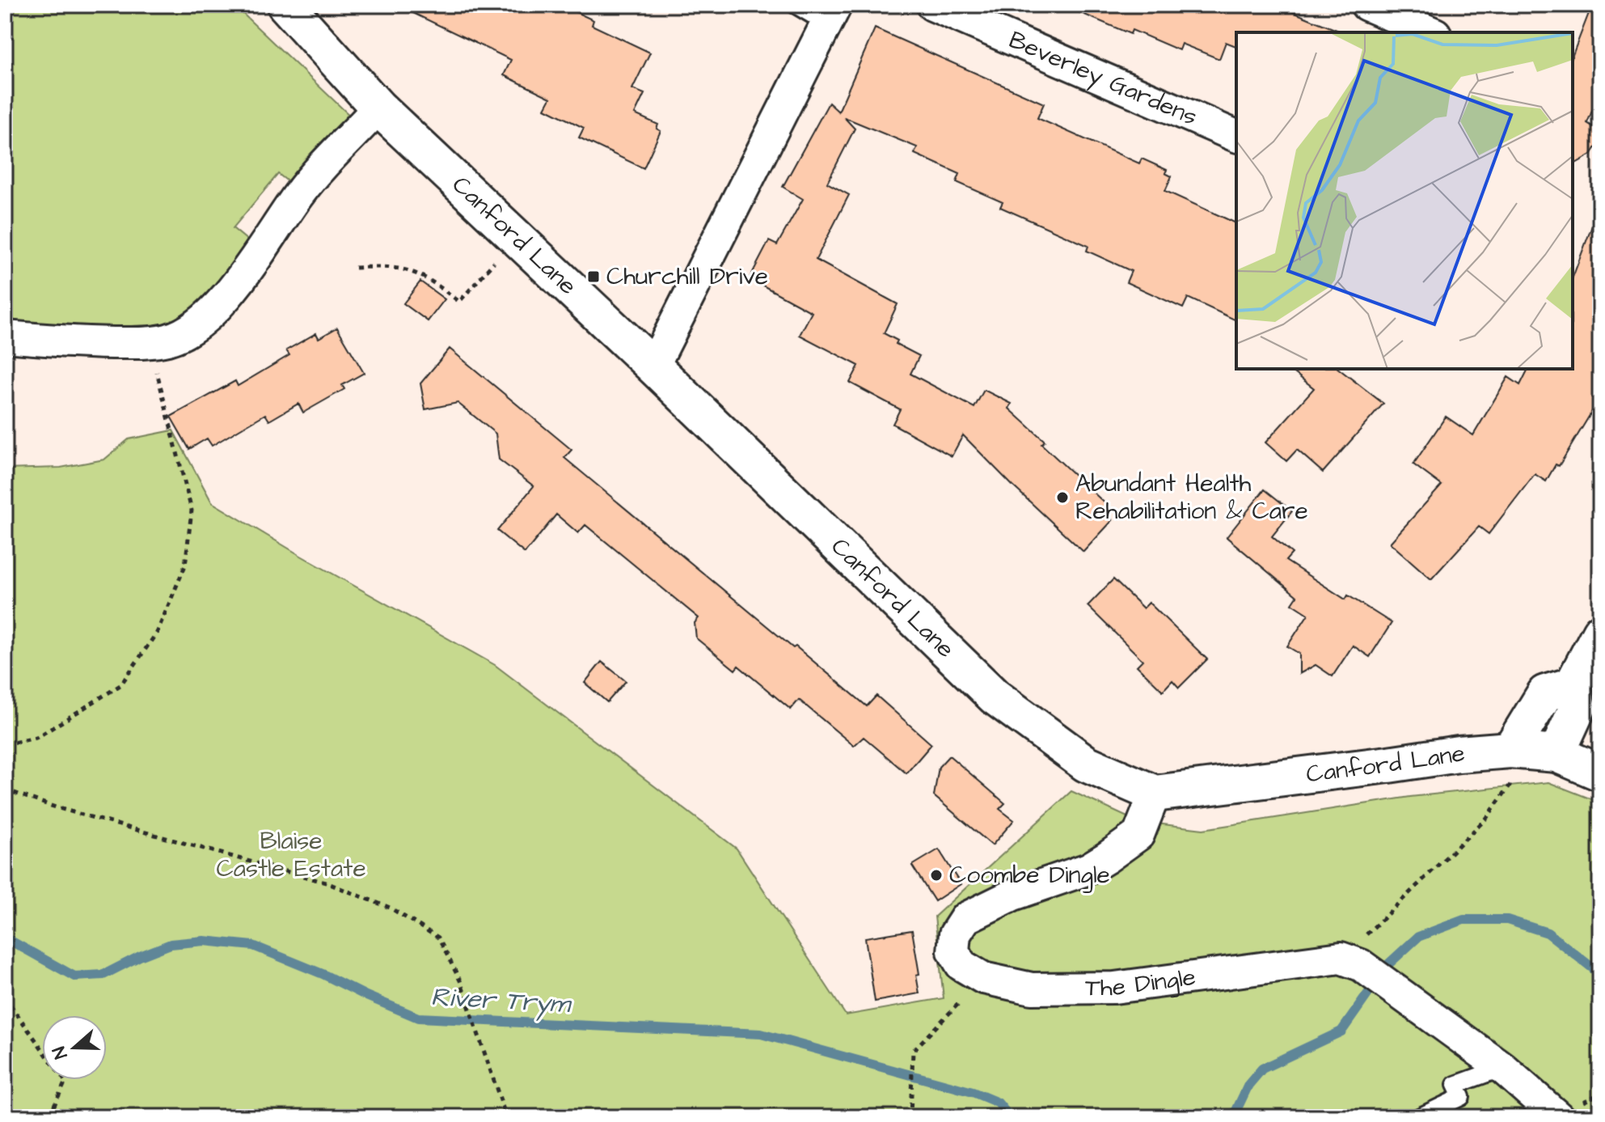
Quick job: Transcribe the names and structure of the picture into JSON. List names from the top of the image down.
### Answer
{
  "streets": {
    "main road": ["Canford Lane"],
    "street": ["Beverley Gardens", "The Dingle"]
  },
  "crossings": [
    ["Canford Lane", "The Dingle"]
  ],
  "water": ["River Trym"],
  "parks": ["Blaise Castle Estate"],
  "places": {
    "transit": ["Churchill Drive"],
    "other": ["Abundant Health Rehabilitation & Care", "Coombe Dingle"]
  },
  "north": "left"
}
